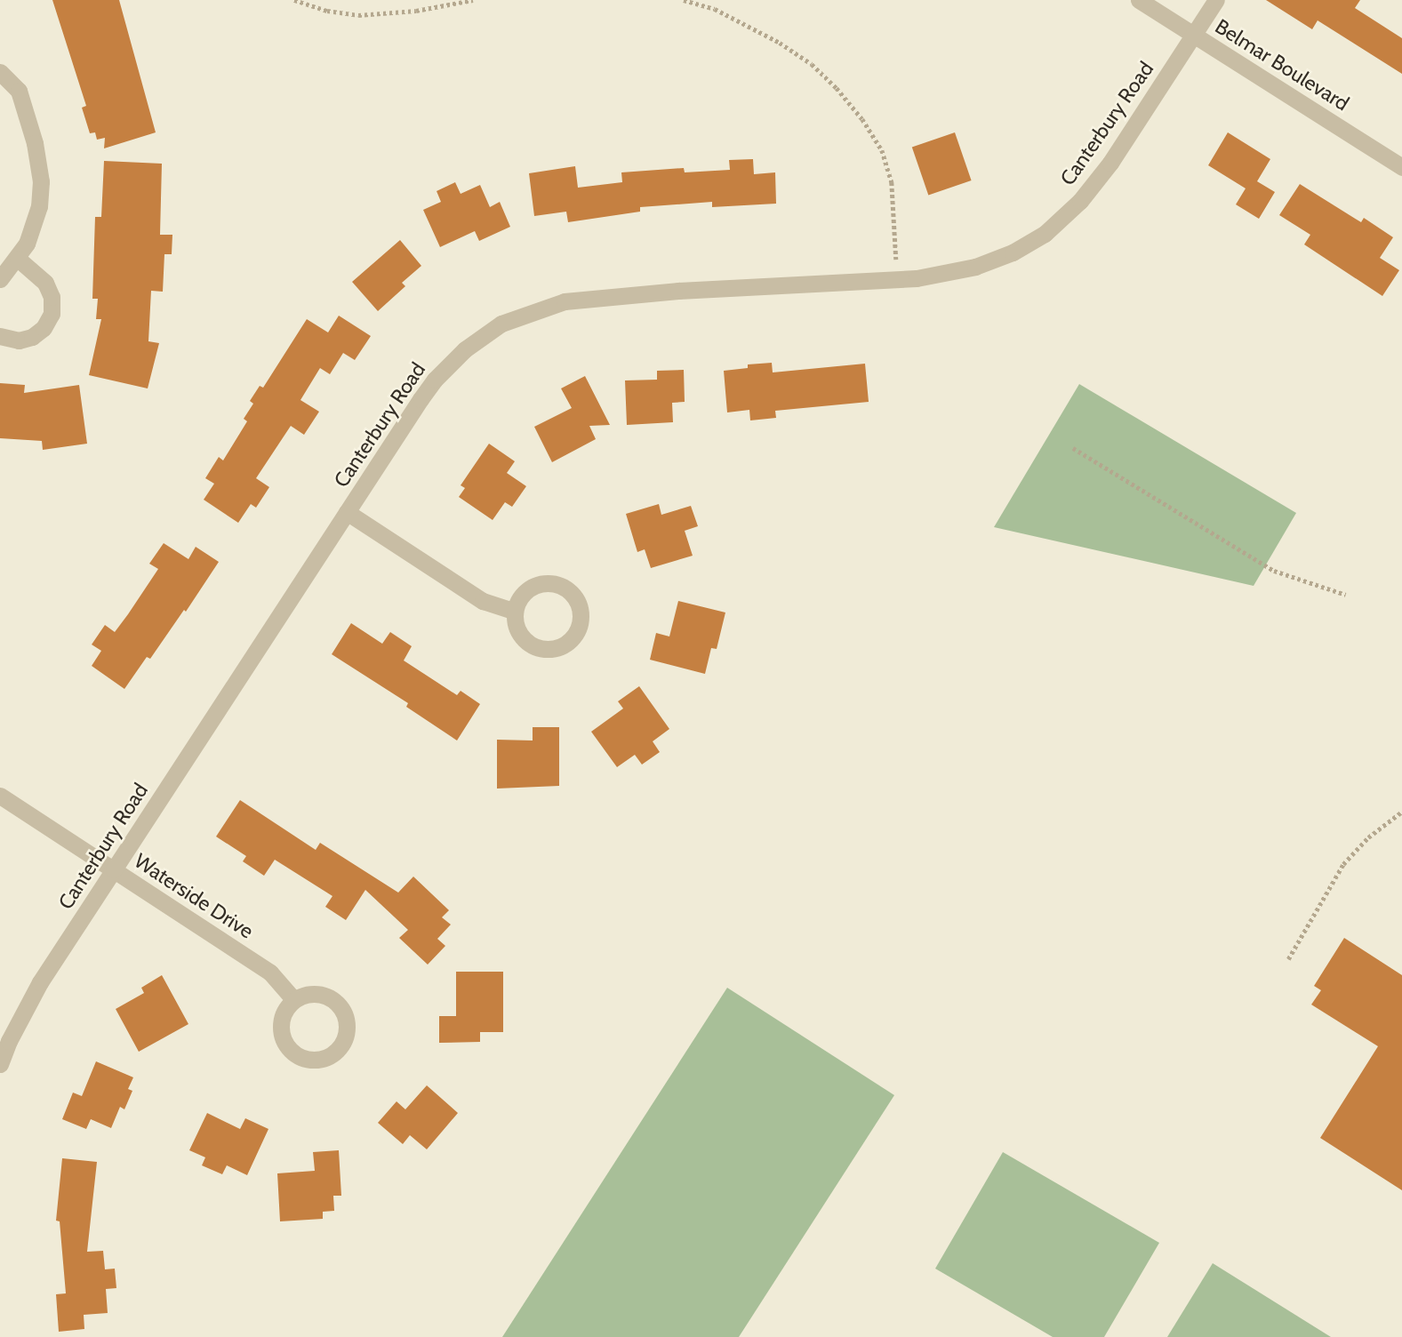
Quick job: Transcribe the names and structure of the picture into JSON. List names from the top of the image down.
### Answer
{
  "streets": {
    "street": ["Belmar Boulevard", "Canterbury Road", "Waterside Drive"]
  },
  "crossings": [
    ["Belmar Boulevard", "Canterbury Road"],
    ["Canterbury Road", "Waterside Drive"]
  ]
}
